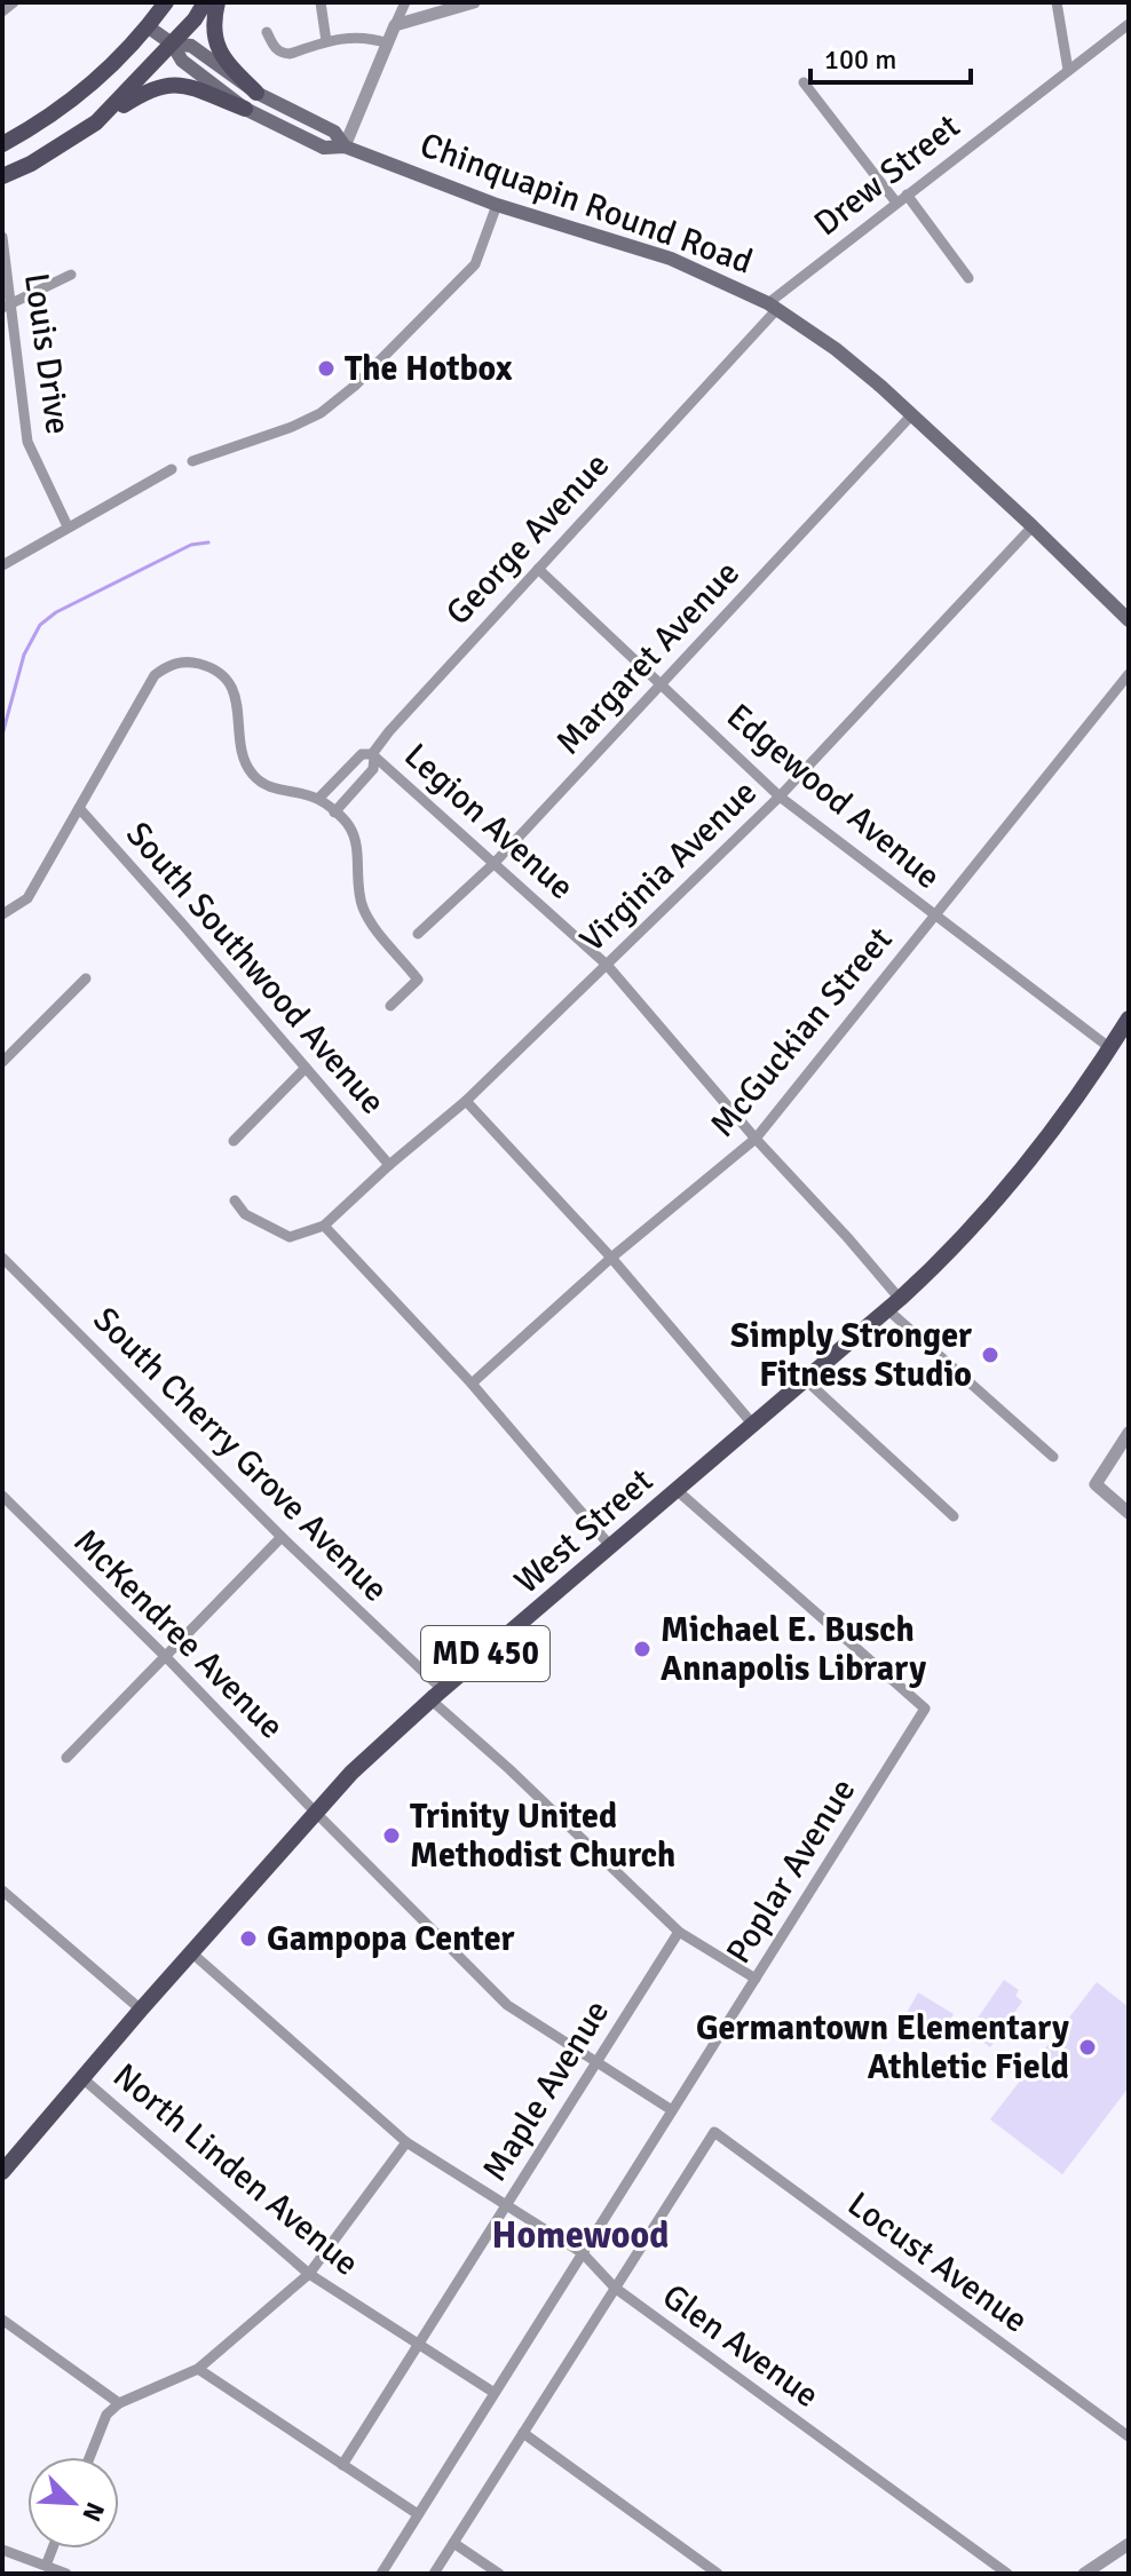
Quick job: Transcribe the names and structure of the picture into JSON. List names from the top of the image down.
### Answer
{
  "streets": {
    "main road": ["Chinquapin Round Road", "West Street", "MD 450"],
    "street": [
      "Drew Street",
      "Louis Drive",
      "George Avenue",
      "Margaret Avenue",
      "Edgewood Avenue",
      "Legion Avenue",
      "Virginia Avenue",
      "South Southwood Avenue",
      "McGuckian Street",
      "South Cherry Grove Avenue",
      "McKendree Avenue",
      "Poplar Avenue",
      "Maple Avenue",
      "North Linden Avenue",
      "Locust Avenue",
      "Glen Avenue"
    ]
  },
  "crossings": [
    ["Drew Street", "Chinquapin Round Road"],
    ["Drew Street", "George Avenue"],
    ["Chinquapin Round Road", "George Avenue"],
    ["Chinquapin Round Road", "Margaret Avenue"],
    ["Chinquapin Round Road", "Virginia Avenue"],
    ["George Avenue", "Edgewood Avenue"],
    ["George Avenue", "Legion Avenue"],
    ["Margaret Avenue", "Edgewood Avenue"],
    ["Margaret Avenue", "Legion Avenue"],
    ["Edgewood Avenue", "Virginia Avenue"],
    ["Edgewood Avenue", "McGuckian Street"],
    ["Edgewood Avenue", "West Street"],
    ["Legion Avenue", "Virginia Avenue"],
    ["Legion Avenue", "McGuckian Street"],
    ["Legion Avenue", "West Street"],
    ["Virginia Avenue", "South Southwood Avenue"],
    ["South Cherry Grove Avenue", "West Street"],
    ["South Cherry Grove Avenue", "Poplar Avenue"],
    ["South Cherry Grove Avenue", "Maple Avenue"],
    ["West Street", "McKendree Avenue"],
    ["West Street", "Poplar Avenue"],
    ["West Street", "North Linden Avenue"],
    ["West Street", "Glen Avenue"],
    ["Poplar Avenue", "North Linden Avenue"],
    ["Poplar Avenue", "Glen Avenue"],
    ["Maple Avenue", "North Linden Avenue"],
    ["Maple Avenue", "Glen Avenue"],
    ["Locust Avenue", "Glen Avenue"]
  ],
  "districts": ["Homewood"],
  "places": [
    "The Hotbox",
    "Simply Stronger Fitness Studio",
    "Michael E. Busch Annapolis Library",
    "Trinity United Methodist Church",
    "Gampopa Center",
    "Germantown Elementary Athletic Field"
  ],
  "scale_bar": "100 m",
  "north": "bottom right"
}
